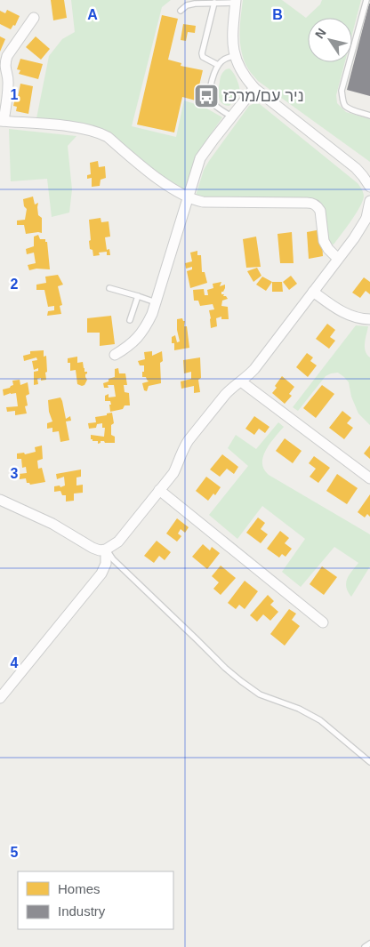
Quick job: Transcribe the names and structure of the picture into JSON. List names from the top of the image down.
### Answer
{
  "places": {
    "bus stop": ["ניר עם/מרכז"]
  },
  "legend": ["Homes", "Industry"],
  "north": "top left",
  "grid": {
    "columns": ["A", "B"],
    "rows": [
      "1",
      "2",
      "3",
      "4",
      "5"
    ]
  }
}
